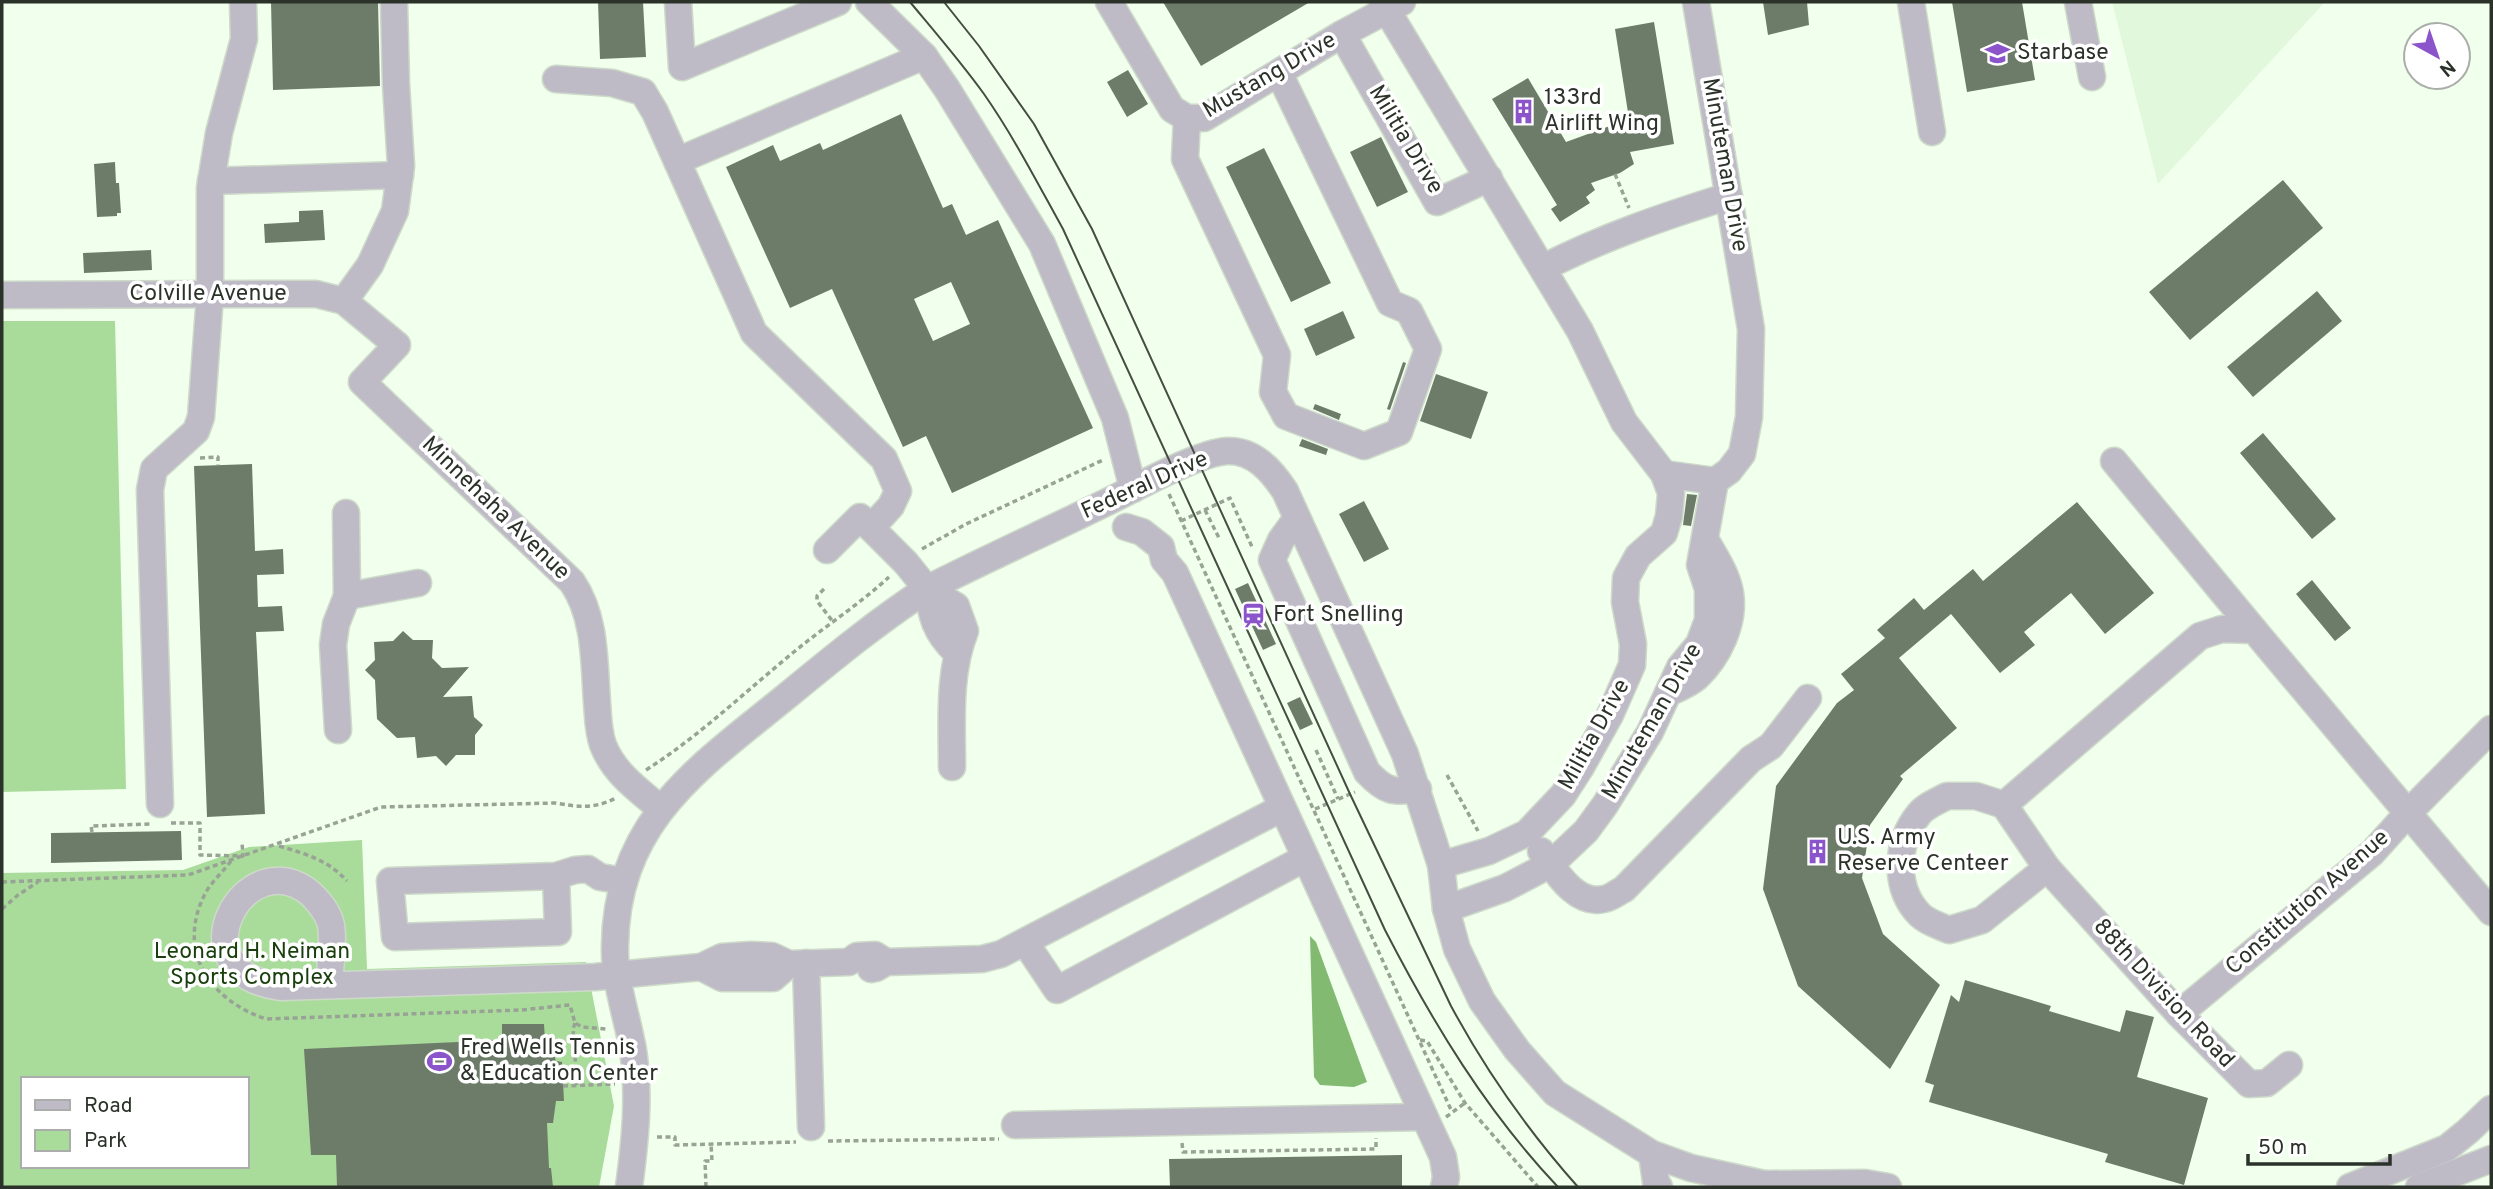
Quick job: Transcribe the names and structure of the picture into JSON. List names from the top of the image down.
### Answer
{
  "streets": {
    "street": [
      "Mustang Drive",
      "Militia Drive",
      "Minuteman Drive",
      "Colville Avenue",
      "Federal Drive",
      "Minnehaha Avenue",
      "Constitution Avenue",
      "88th Division Road"
    ]
  },
  "crossings": [
    ["Mustang Drive", "Militia Drive"],
    ["Militia Drive", "Federal Drive"],
    ["Minuteman Drive", "Federal Drive"],
    ["Colville Avenue", "Minnehaha Avenue"],
    ["Federal Drive", "Minnehaha Avenue"],
    ["Constitution Avenue", "88th Division Road"]
  ],
  "parks": ["Leonard H. Neiman Sports Complex"],
  "places": {
    "school or university": ["Starbase"],
    "building": ["133rd Airlift Wing", "U.S. Army Reserve Centeer"],
    "station": ["Fort Snelling"],
    "sports": ["Fred Wells Tennis & Education Center"]
  },
  "legend": ["Road", "Park"],
  "scale_bar": "50 m",
  "north": "bottom right"
}
